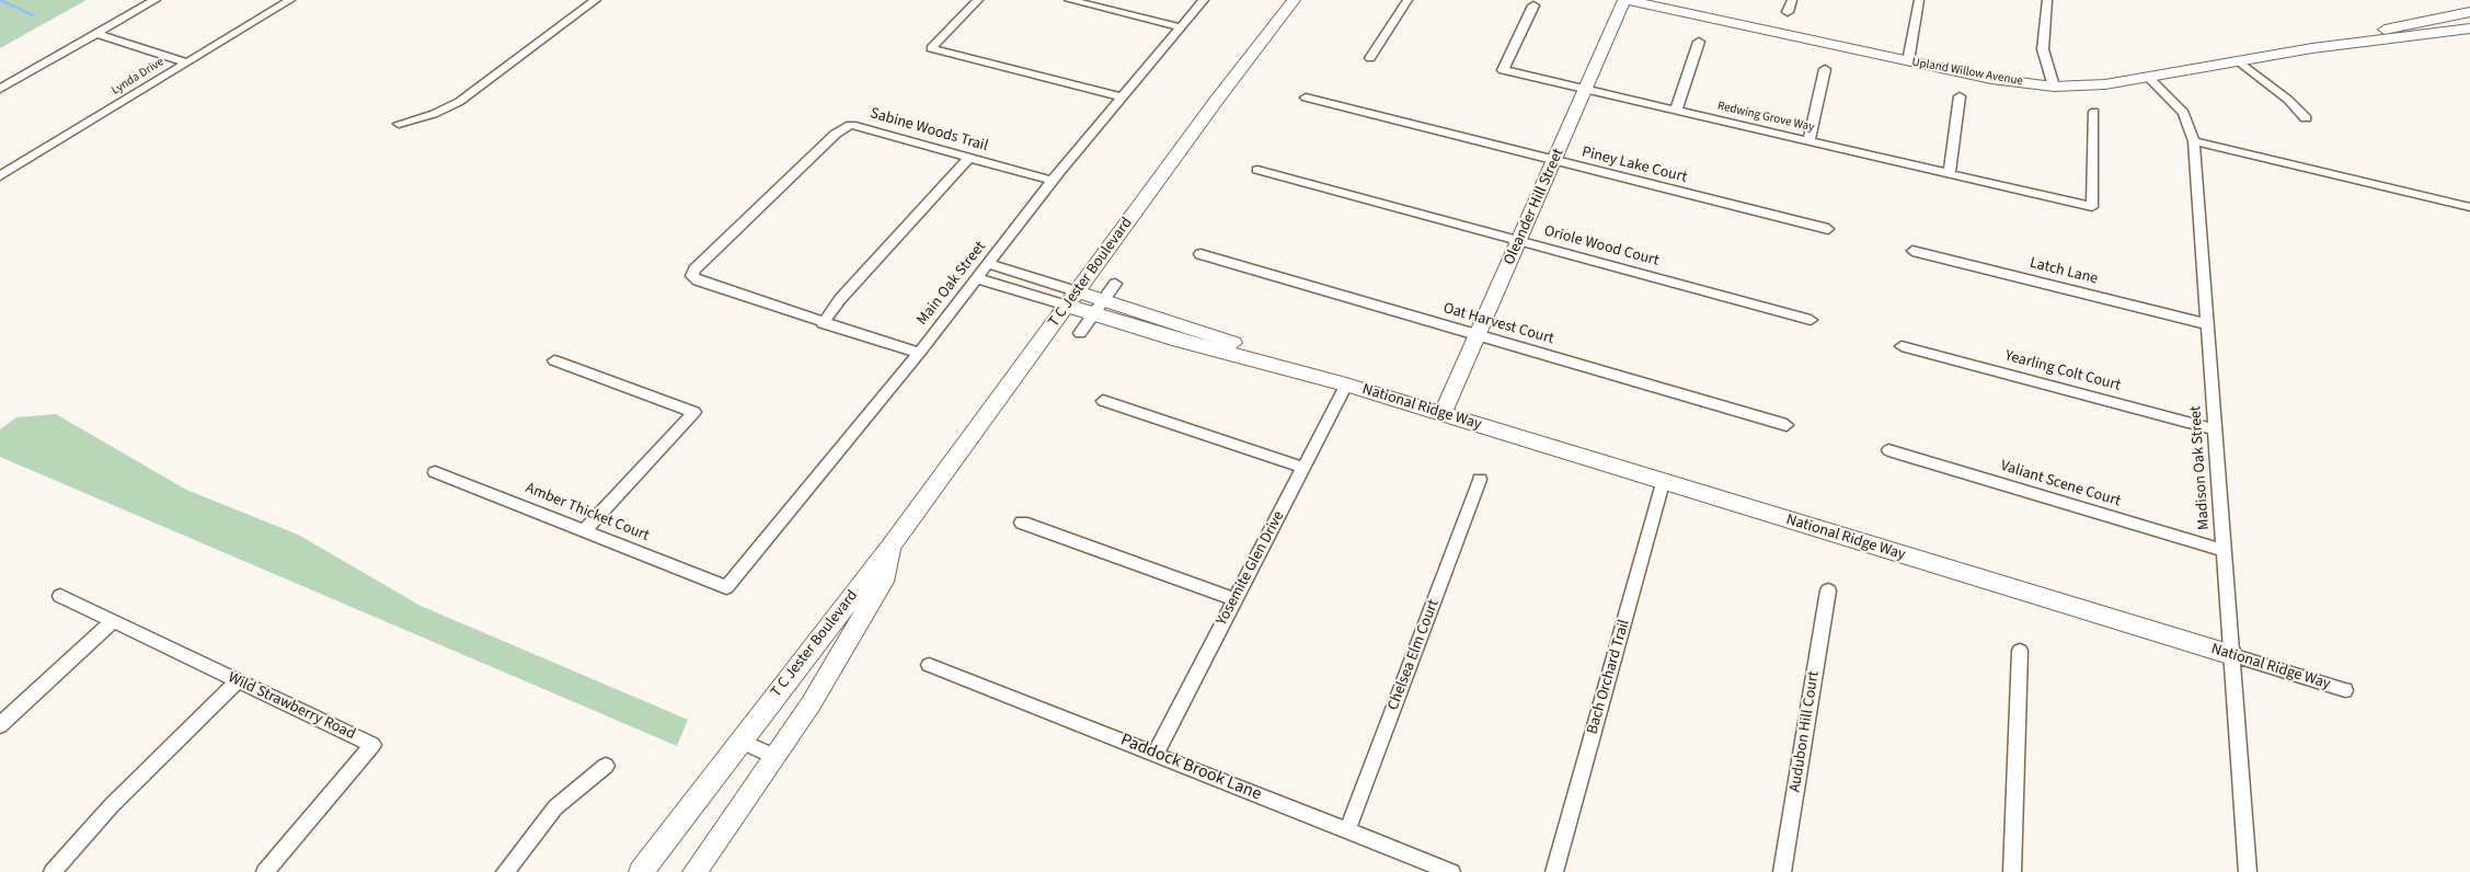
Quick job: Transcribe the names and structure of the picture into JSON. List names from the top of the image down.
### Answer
{
  "streets": {
    "street": [
      "Upland Willow Avenue",
      "Lynda Drive",
      "Redwing Grove Way",
      "Sabine Woods Trail",
      "Piney Lake Court",
      "Oleander Hill Street",
      "Oriole Wood Court",
      "Latch Lane",
      "T C Jester Boulevard",
      "Main Oak Street",
      "Oat Harvest Court",
      "Yearling Colt Court",
      "National Ridge Way",
      "Madison Oak Street",
      "Valiant Scene Court",
      "Amber Thicket Court",
      "Yosemite Glen Drive",
      "Chelsea Elm Court",
      "Bach Orchard Trail",
      "Wild Strawberry Road",
      "Audubon Hill Court",
      "Paddock Brook Lane"
    ]
  },
  "crossings": [
    ["Upland Willow Avenue", "Oleander Hill Street"],
    ["Upland Willow Avenue", "Madison Oak Street"],
    ["Redwing Grove Way", "Oleander Hill Street"],
    ["Sabine Woods Trail", "Main Oak Street"],
    ["Piney Lake Court", "Oleander Hill Street"],
    ["Oleander Hill Street", "Oriole Wood Court"],
    ["Oleander Hill Street", "Oat Harvest Court"],
    ["Oleander Hill Street", "National Ridge Way"],
    ["Latch Lane", "Madison Oak Street"],
    ["T C Jester Boulevard", "National Ridge Way"],
    ["Main Oak Street", "National Ridge Way"],
    ["Main Oak Street", "Amber Thicket Court"],
    ["Yearling Colt Court", "Madison Oak Street"],
    ["National Ridge Way", "Madison Oak Street"],
    ["National Ridge Way", "Yosemite Glen Drive"],
    ["National Ridge Way", "Bach Orchard Trail"],
    ["Madison Oak Street", "Valiant Scene Court"],
    ["Yosemite Glen Drive", "Paddock Brook Lane"],
    ["Chelsea Elm Court", "Paddock Brook Lane"]
  ]
}
